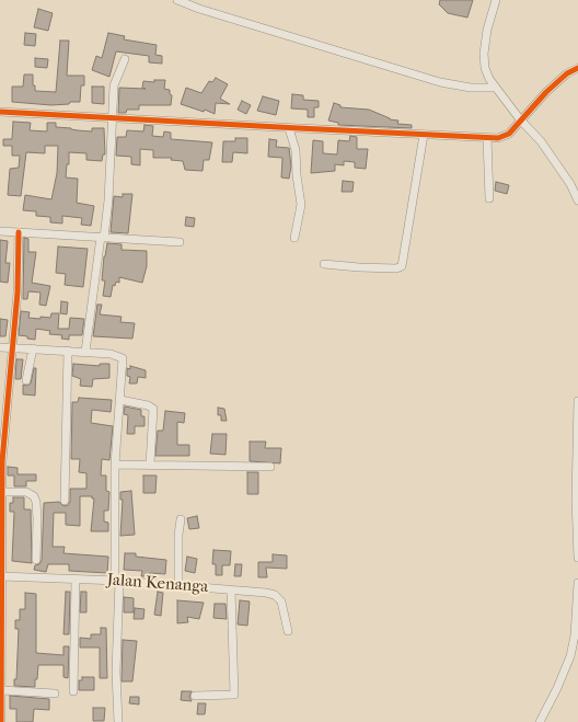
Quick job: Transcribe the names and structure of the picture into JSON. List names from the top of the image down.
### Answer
{
  "streets": {
    "street": ["Jalan Kenanga"]
  }
}
